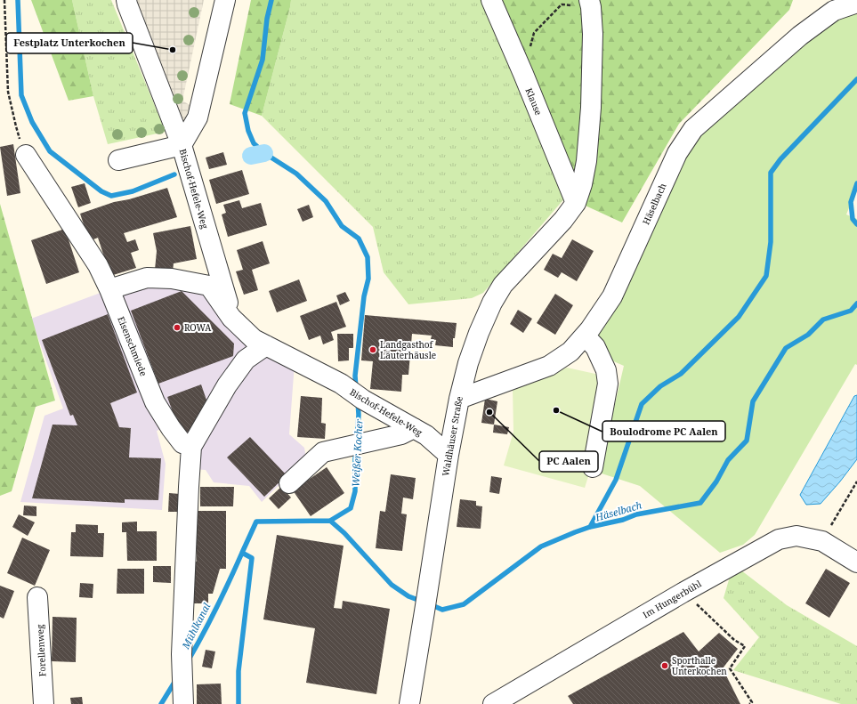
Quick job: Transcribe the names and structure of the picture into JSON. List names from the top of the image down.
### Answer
{
  "streets": {
    "street": [
      "Klause",
      "Bischof-Hefele-Weg",
      "Häselbach",
      "Eisenschmiede",
      "Waldhäuser Straße",
      "Im Hungerbühl",
      "Forellenweg"
    ]
  },
  "crossings": [
    ["Klause", "Waldhäuser Straße"],
    ["Bischof-Hefele-Weg", "Eisenschmiede"],
    ["Bischof-Hefele-Weg", "Waldhäuser Straße"],
    ["Häselbach", "Waldhäuser Straße"]
  ],
  "water": ["Weißer Kocher", "Häselbach", "Mühlkanal"],
  "places": [
    "Festplatz Unterkochen",
    "ROWA",
    "Landgasthof Läuterhäusle",
    "Boulodrome PC Aalen",
    "PC Aalen",
    "Sporthalle Unterkochen"
  ]
}
